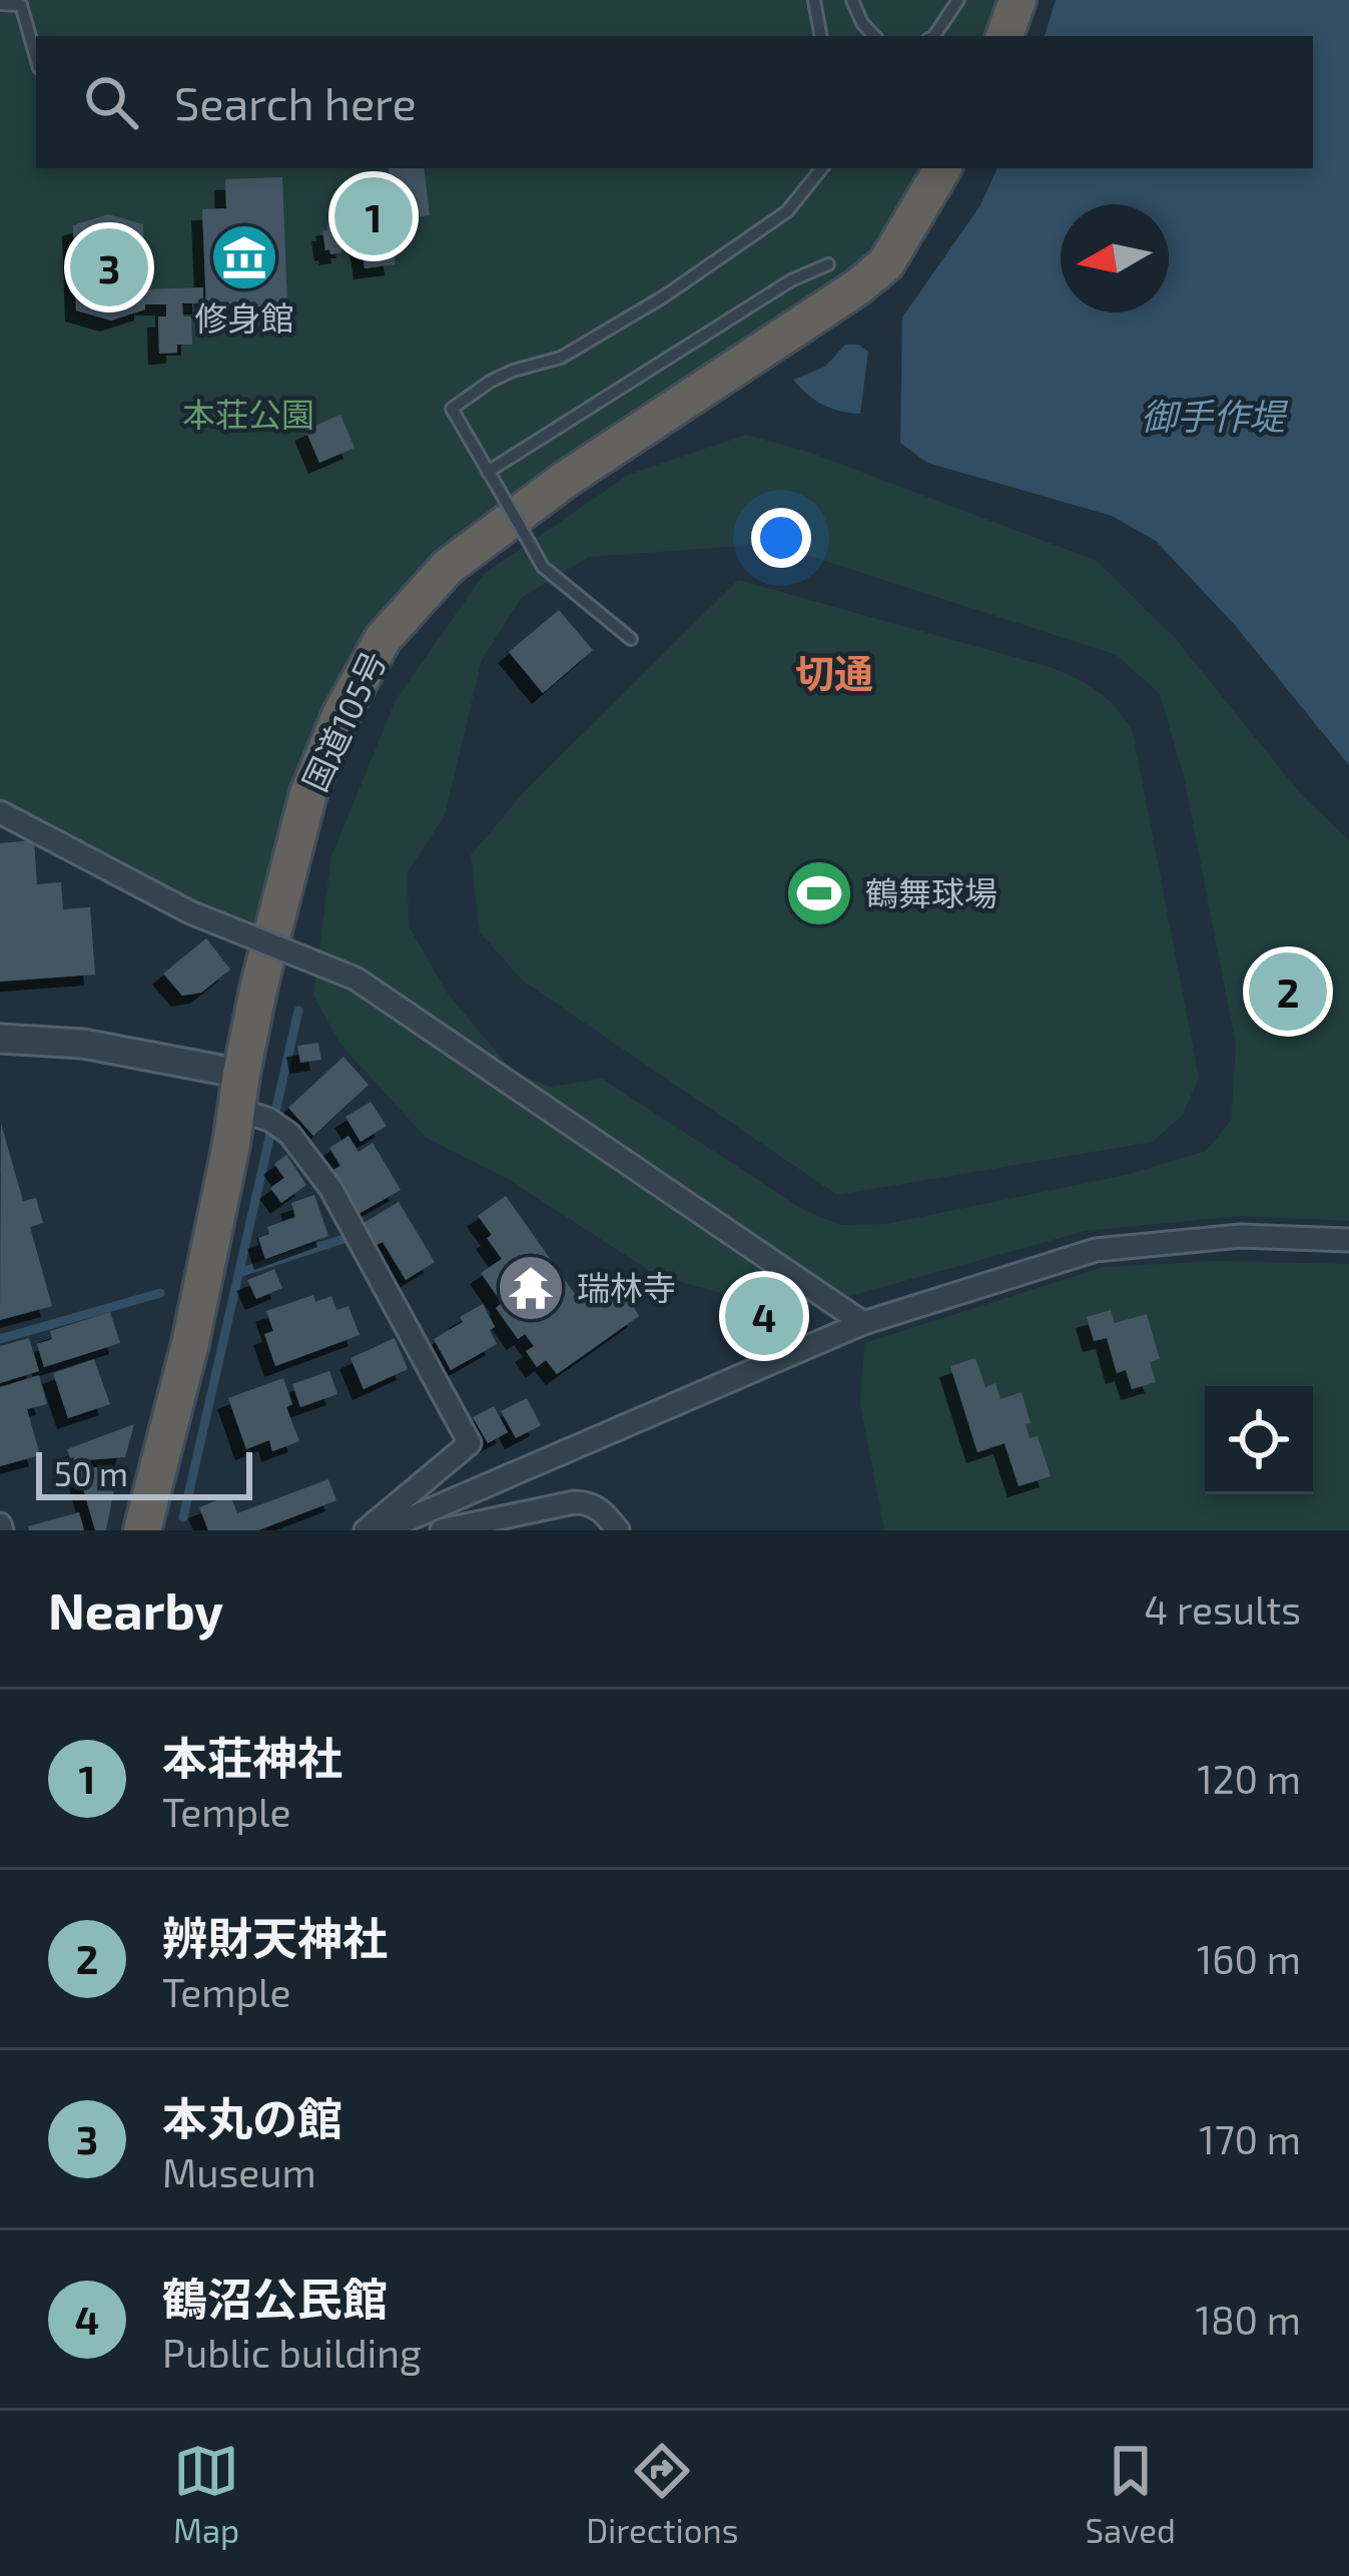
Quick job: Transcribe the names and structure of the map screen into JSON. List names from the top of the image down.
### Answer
{
  "streets": {
    "highway": ["国道105号"]
  },
  "districts": ["切通"],
  "water": ["御手作堤"],
  "parks": ["本荘公園"],
  "places": {
    "museum": ["修身館"],
    "sports": ["鶴舞球場"],
    "temple": ["瑞林寺"]
  },
  "scale_bar": "50 m",
  "north": "left",
  "page": {
    "search": "Search here",
    "pins": [
      "1",
      "3",
      "2",
      "4"
    ],
    "scale": "50 m",
    "heading": ["Nearby", "4 results"],
    "list": [
      {
        "mark": "1",
        "name": "本荘神社",
        "note": "Temple",
        "value": "120 m"
      },
      {
        "mark": "2",
        "name": "辨財天神社",
        "note": "Temple",
        "value": "160 m"
      },
      {
        "mark": "3",
        "name": "本丸の館",
        "note": "Museum",
        "value": "170 m"
      },
      {
        "mark": "4",
        "name": "鶴沼公民館",
        "note": "Public building",
        "value": "180 m"
      }
    ],
    "nav": ["Map", "Directions", "Saved"]
  }
}
